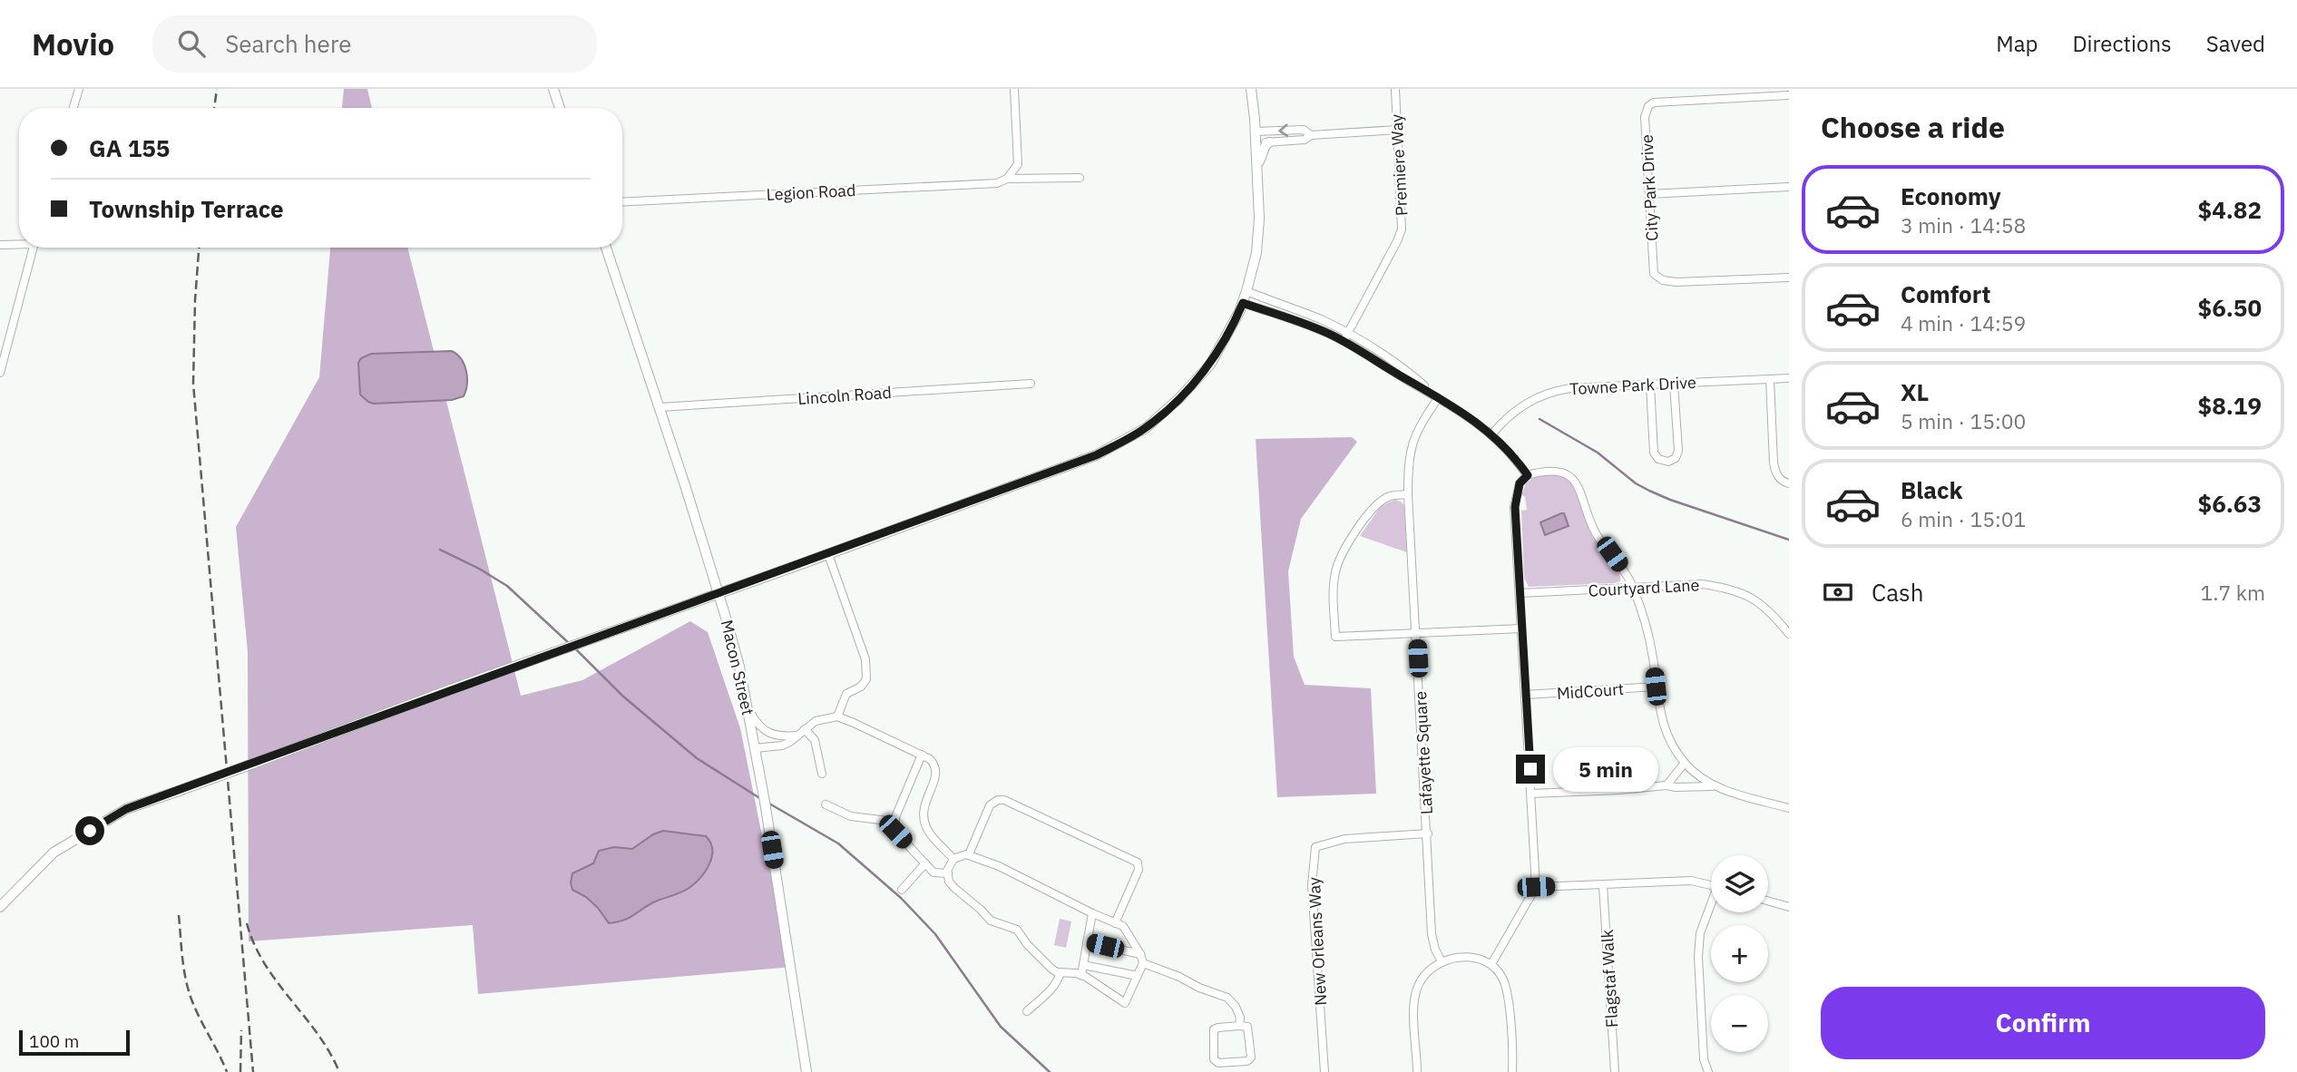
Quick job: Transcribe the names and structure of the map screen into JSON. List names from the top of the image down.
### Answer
{
  "streets": {
    "main road": ["Macon Street"],
    "street": [
      "Premiere Way",
      "City Park Drive",
      "Legion Road",
      "Towne Park Drive",
      "Lincoln Road",
      "Courtyard Lane",
      "MidCourt",
      "Lafayette Square",
      "New Orleans Way",
      "Flagstaf Walk"
    ]
  },
  "crossings": [
    ["Lincoln Road", "Macon Street"],
    ["Lafayette Square", "New Orleans Way"]
  ],
  "scale_bar": "100 m",
  "page": {
    "header": "Movio",
    "search": "Search here",
    "nav": ["Map", "Directions", "Saved"],
    "heading": "Choose a ride",
    "banner": ["GA 155", "Township Terrace"],
    "list": [
      {
        "name": "Economy",
        "note": "3 min · 14:58",
        "value": "$4.82"
      },
      {
        "name": "Comfort",
        "note": "4 min · 14:59",
        "value": "$6.50"
      },
      {
        "name": "XL",
        "note": "5 min · 15:00",
        "value": "$8.19"
      },
      {
        "name": "Black",
        "note": "6 min · 15:01",
        "value": "$6.63"
      }
    ],
    "pay": ["Cash", "1.7 km"],
    "bubble": "5 min",
    "map_buttons": ["+", "−"],
    "buttons": "Confirm",
    "scale": "100 m"
  }
}
